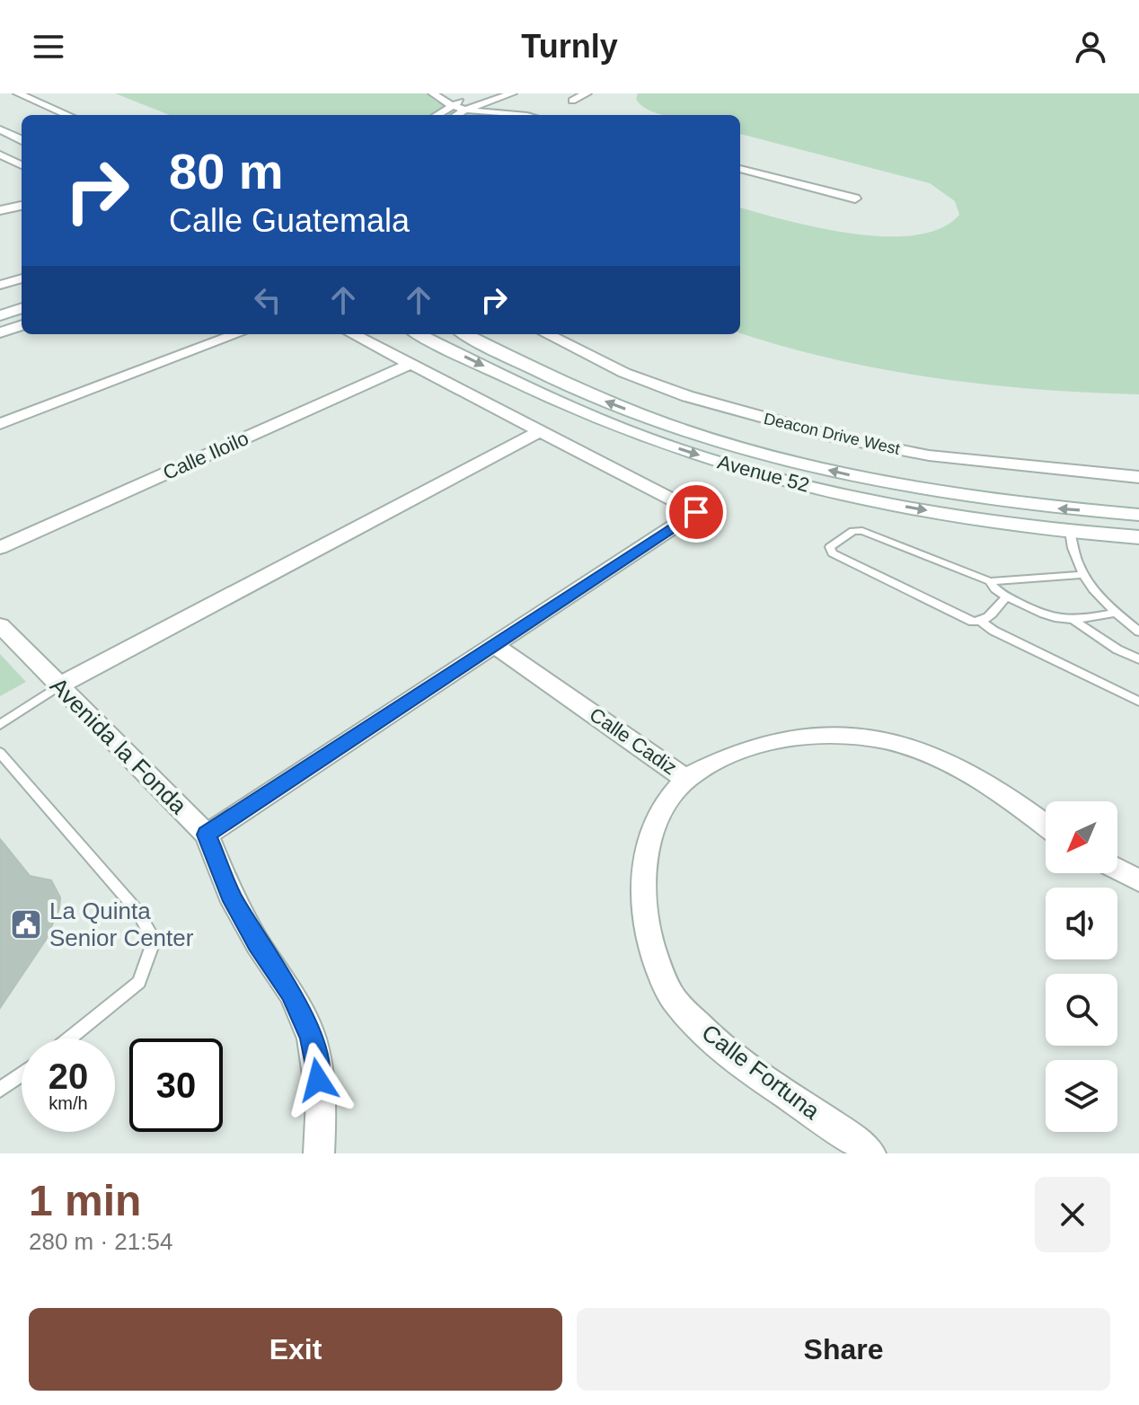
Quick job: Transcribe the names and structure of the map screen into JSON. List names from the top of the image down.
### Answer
{
  "streets": {
    "main road": ["Avenue 52"],
    "street": [
      "Deacon Drive West",
      "Calle Iloilo",
      "Calle Cadiz",
      "Avenida la Fonda",
      "Calle Fortuna"
    ]
  },
  "crossings": [
    ["Calle Cadiz", "Calle Fortuna"]
  ],
  "places": {
    "public building": ["La Quinta Senior Center"]
  },
  "north": "bottom left",
  "page": {
    "header": "Turnly",
    "turn": ["80 m", "Calle Guatemala"],
    "speed": "20 km/h",
    "limit": "30",
    "heading": ["1 min", "280 m · 21:54"],
    "buttons": ["Exit", "Share"]
  }
}
